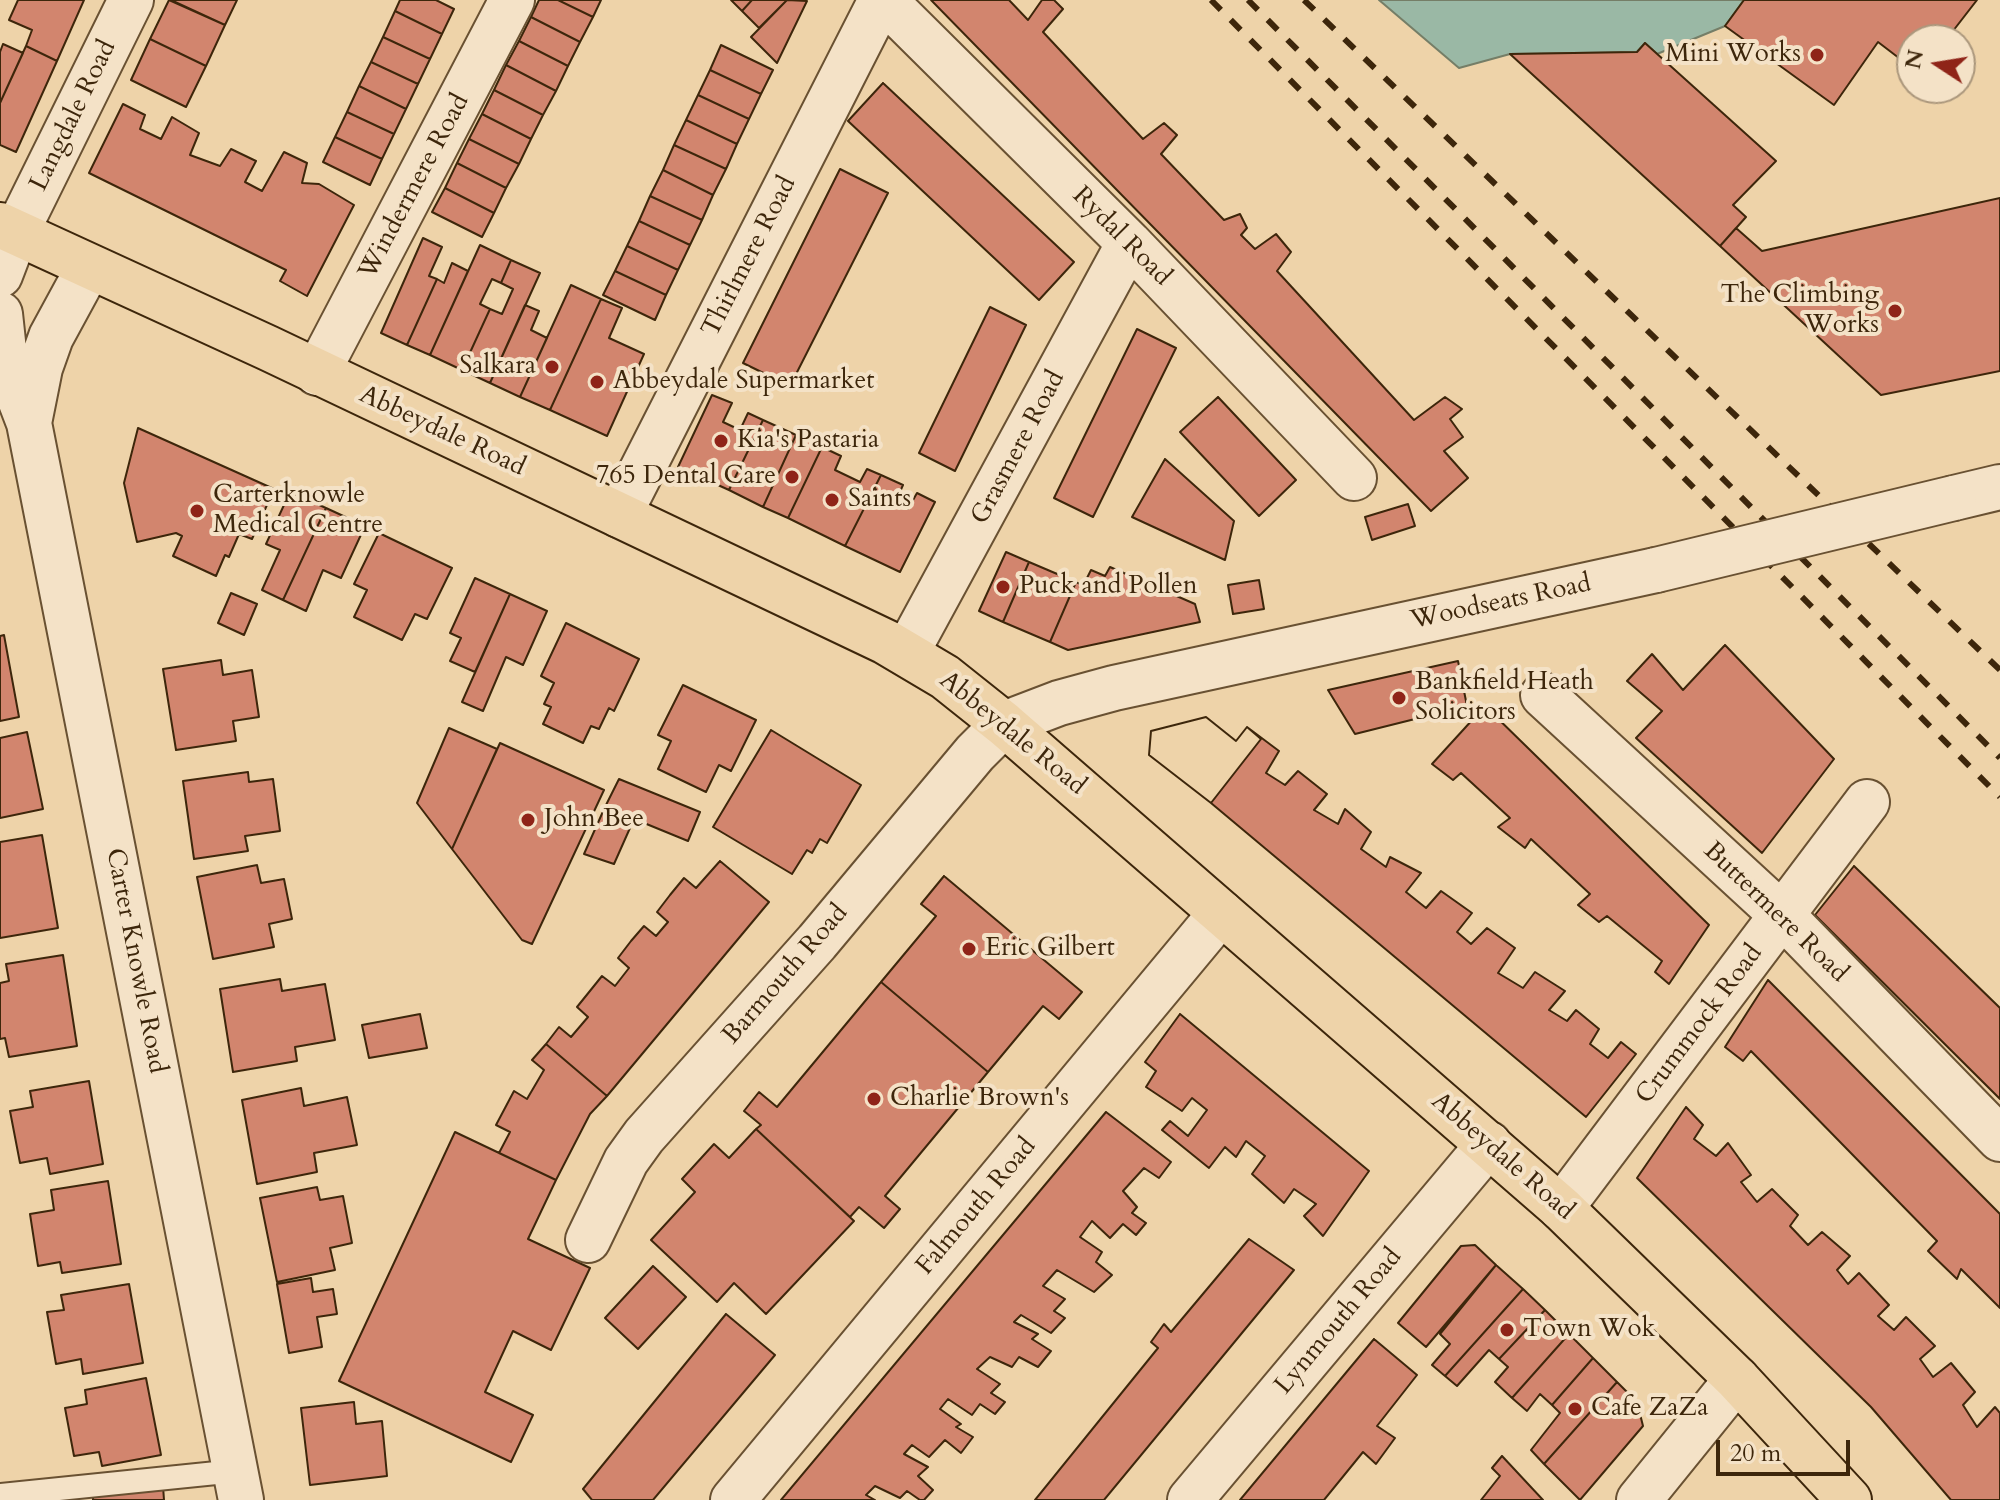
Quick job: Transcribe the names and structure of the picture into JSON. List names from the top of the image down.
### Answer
{
  "streets": {
    "main road": ["Abbeydale Road"],
    "street": [
      "Langdale Road",
      "Windermere Road",
      "Rydal Road",
      "Thirlmere Road",
      "Grasmere Road",
      "Woodseats Road",
      "Buttermere Road",
      "Carter Knowle Road",
      "Barmouth Road",
      "Crummock Road",
      "Falmouth Road",
      "Lynmouth Road"
    ]
  },
  "crossings": [
    ["Langdale Road", "Abbeydale Road"],
    ["Windermere Road", "Abbeydale Road"],
    ["Rydal Road", "Thirlmere Road"],
    ["Rydal Road", "Grasmere Road"],
    ["Thirlmere Road", "Abbeydale Road"],
    ["Abbeydale Road", "Grasmere Road"],
    ["Abbeydale Road", "Woodseats Road"],
    ["Abbeydale Road", "Carter Knowle Road"],
    ["Abbeydale Road", "Barmouth Road"],
    ["Abbeydale Road", "Crummock Road"],
    ["Abbeydale Road", "Falmouth Road"],
    ["Abbeydale Road", "Lynmouth Road"],
    ["Woodseats Road", "Barmouth Road"],
    ["Buttermere Road", "Crummock Road"]
  ],
  "places": [
    "Mini Works",
    "The Climbing Works",
    "Salkara",
    "Abbeydale Supermarket",
    "Kia's Pastaria",
    "765 Dental Care",
    "Saints",
    "Carterknowle Medical Centre",
    "Puck and Pollen",
    "Bankfield Heath Solicitors",
    "John Bee",
    "Eric Gilbert",
    "Charlie Brown's",
    "Town Wok",
    "Cafe ZaZa"
  ],
  "scale_bar": "20 m",
  "north": "left"
}
